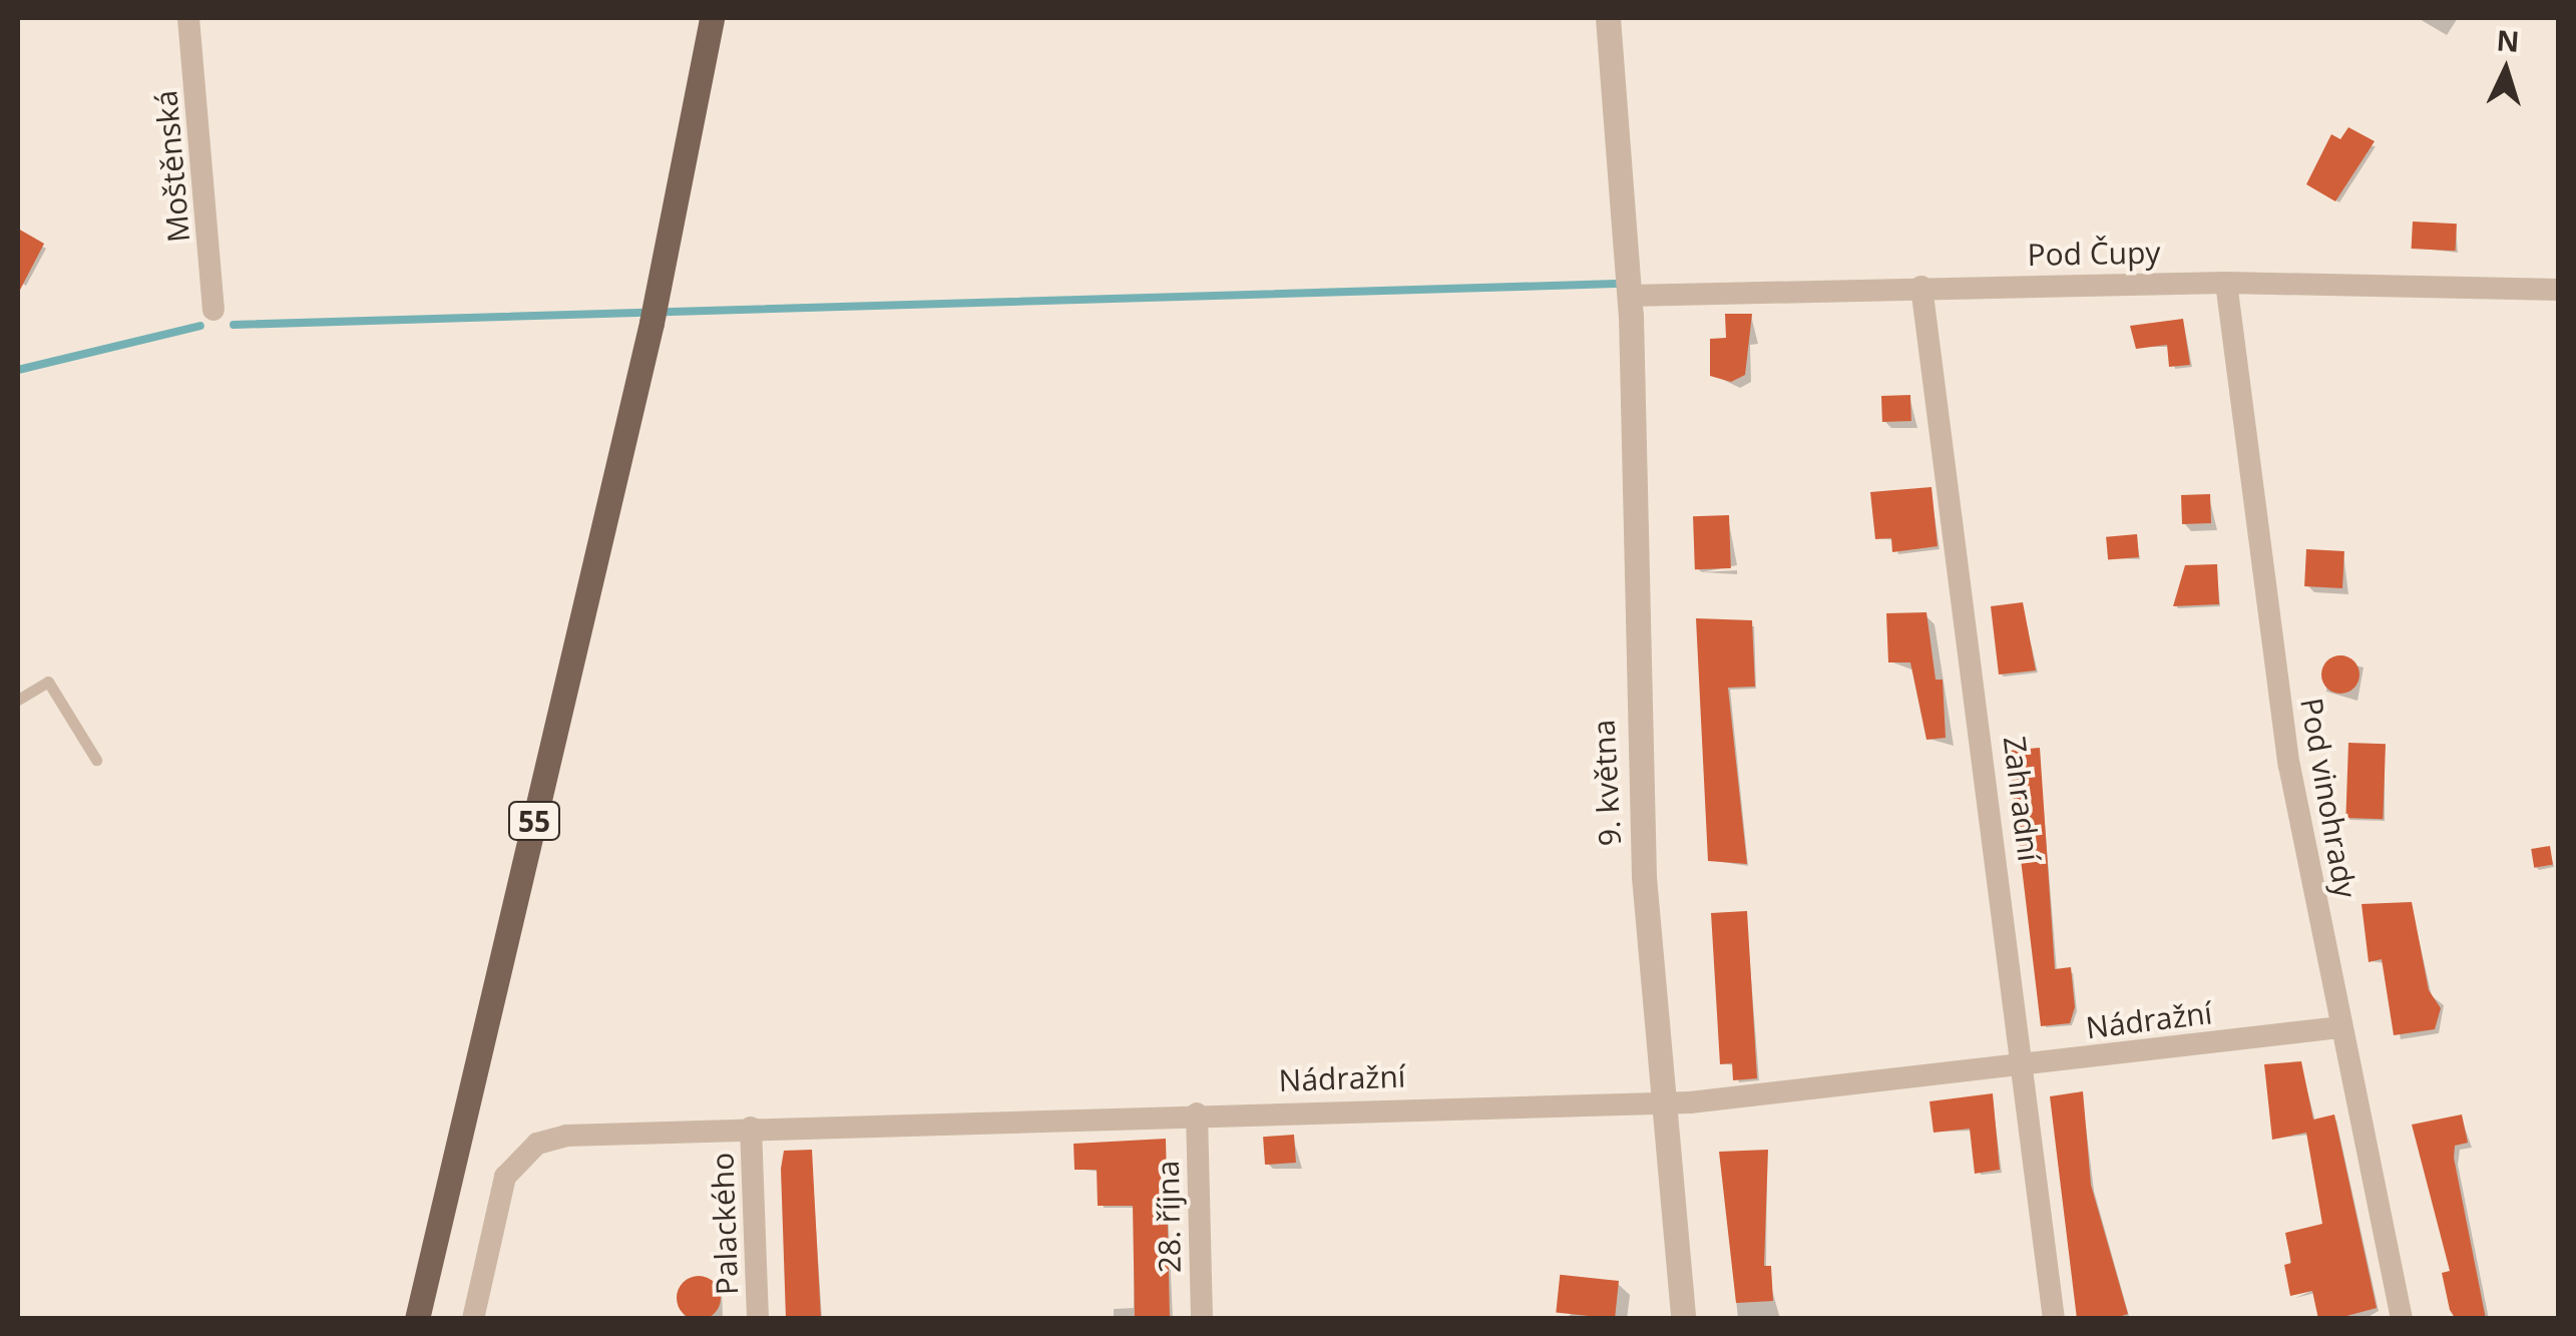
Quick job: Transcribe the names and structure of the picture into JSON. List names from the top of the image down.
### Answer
{
  "streets": {
    "main road": ["55"],
    "street": [
      "Moštěnská",
      "Pod Čupy",
      "9. května",
      "Pod vinohrady",
      "Zahradní",
      "Nádražní",
      "28. října",
      "Palackého"
    ]
  },
  "crossings": [
    ["Pod Čupy", "9. května"],
    ["Pod Čupy", "Pod vinohrady"],
    ["Pod Čupy", "Zahradní"],
    ["9. května", "Nádražní"],
    ["Pod vinohrady", "Nádražní"],
    ["Zahradní", "Nádražní"],
    ["Nádražní", "28. října"],
    ["Nádražní", "Palackého"]
  ],
  "north": "top"
}
